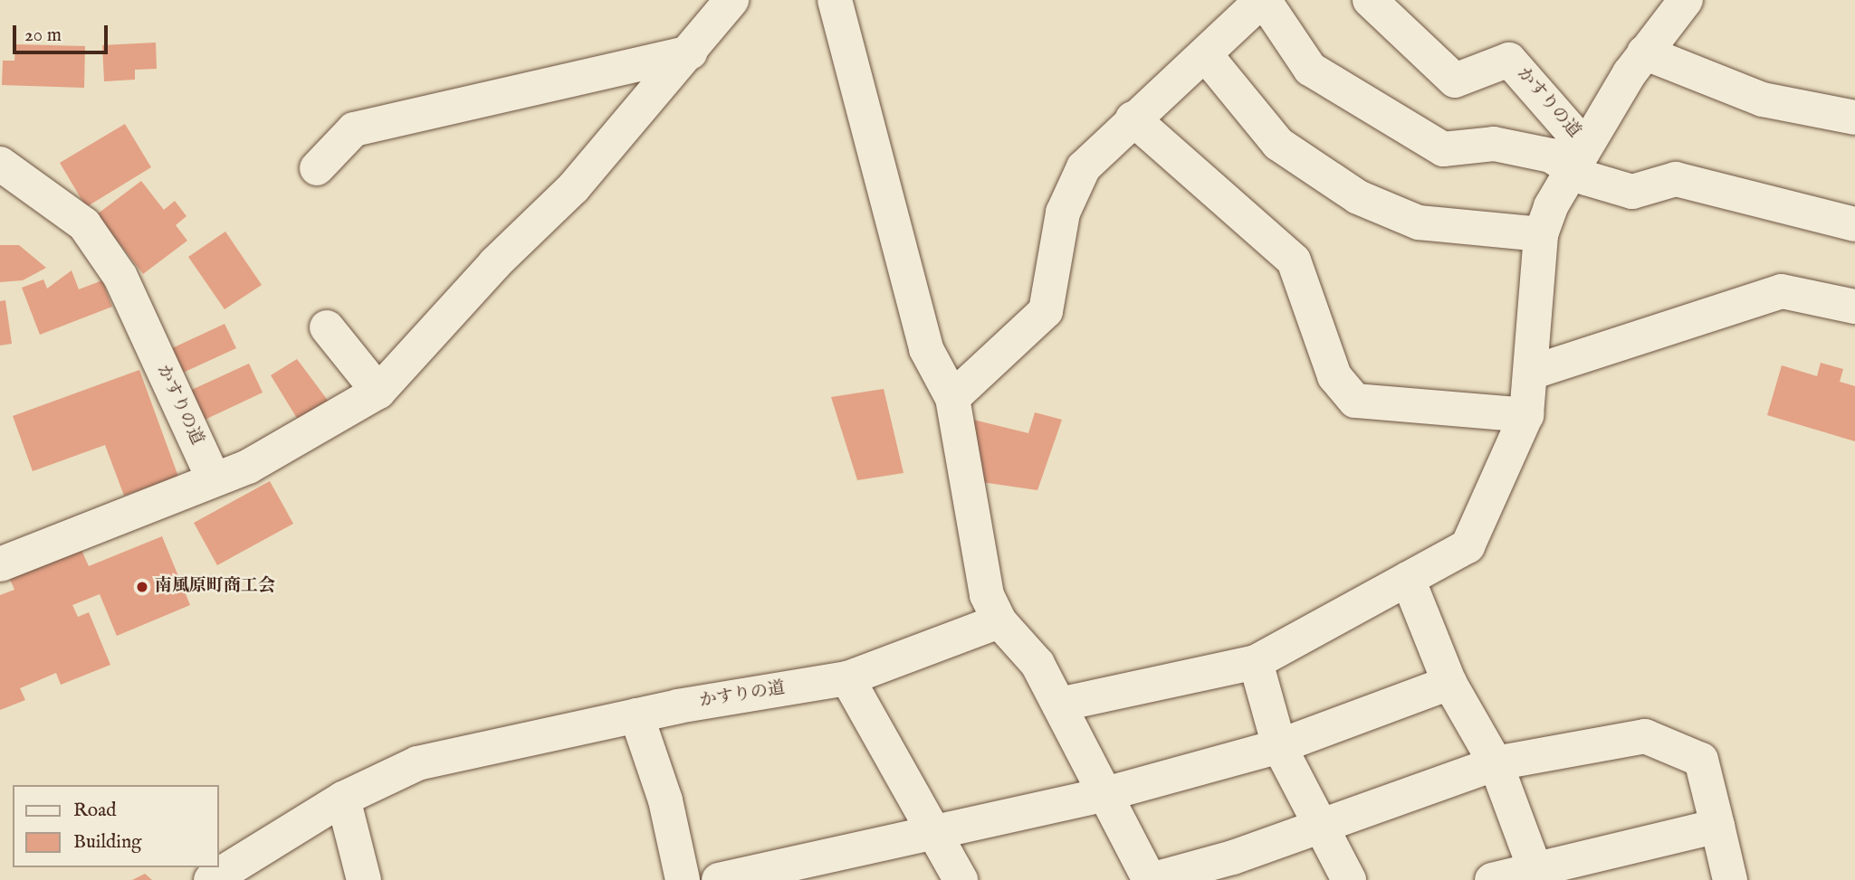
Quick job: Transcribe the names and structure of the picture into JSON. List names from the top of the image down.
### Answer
{
  "streets": {
    "street": ["かすりの道"]
  },
  "places": ["南風原町商工会"],
  "legend": ["Road", "Building"],
  "scale_bar": "20 m"
}
